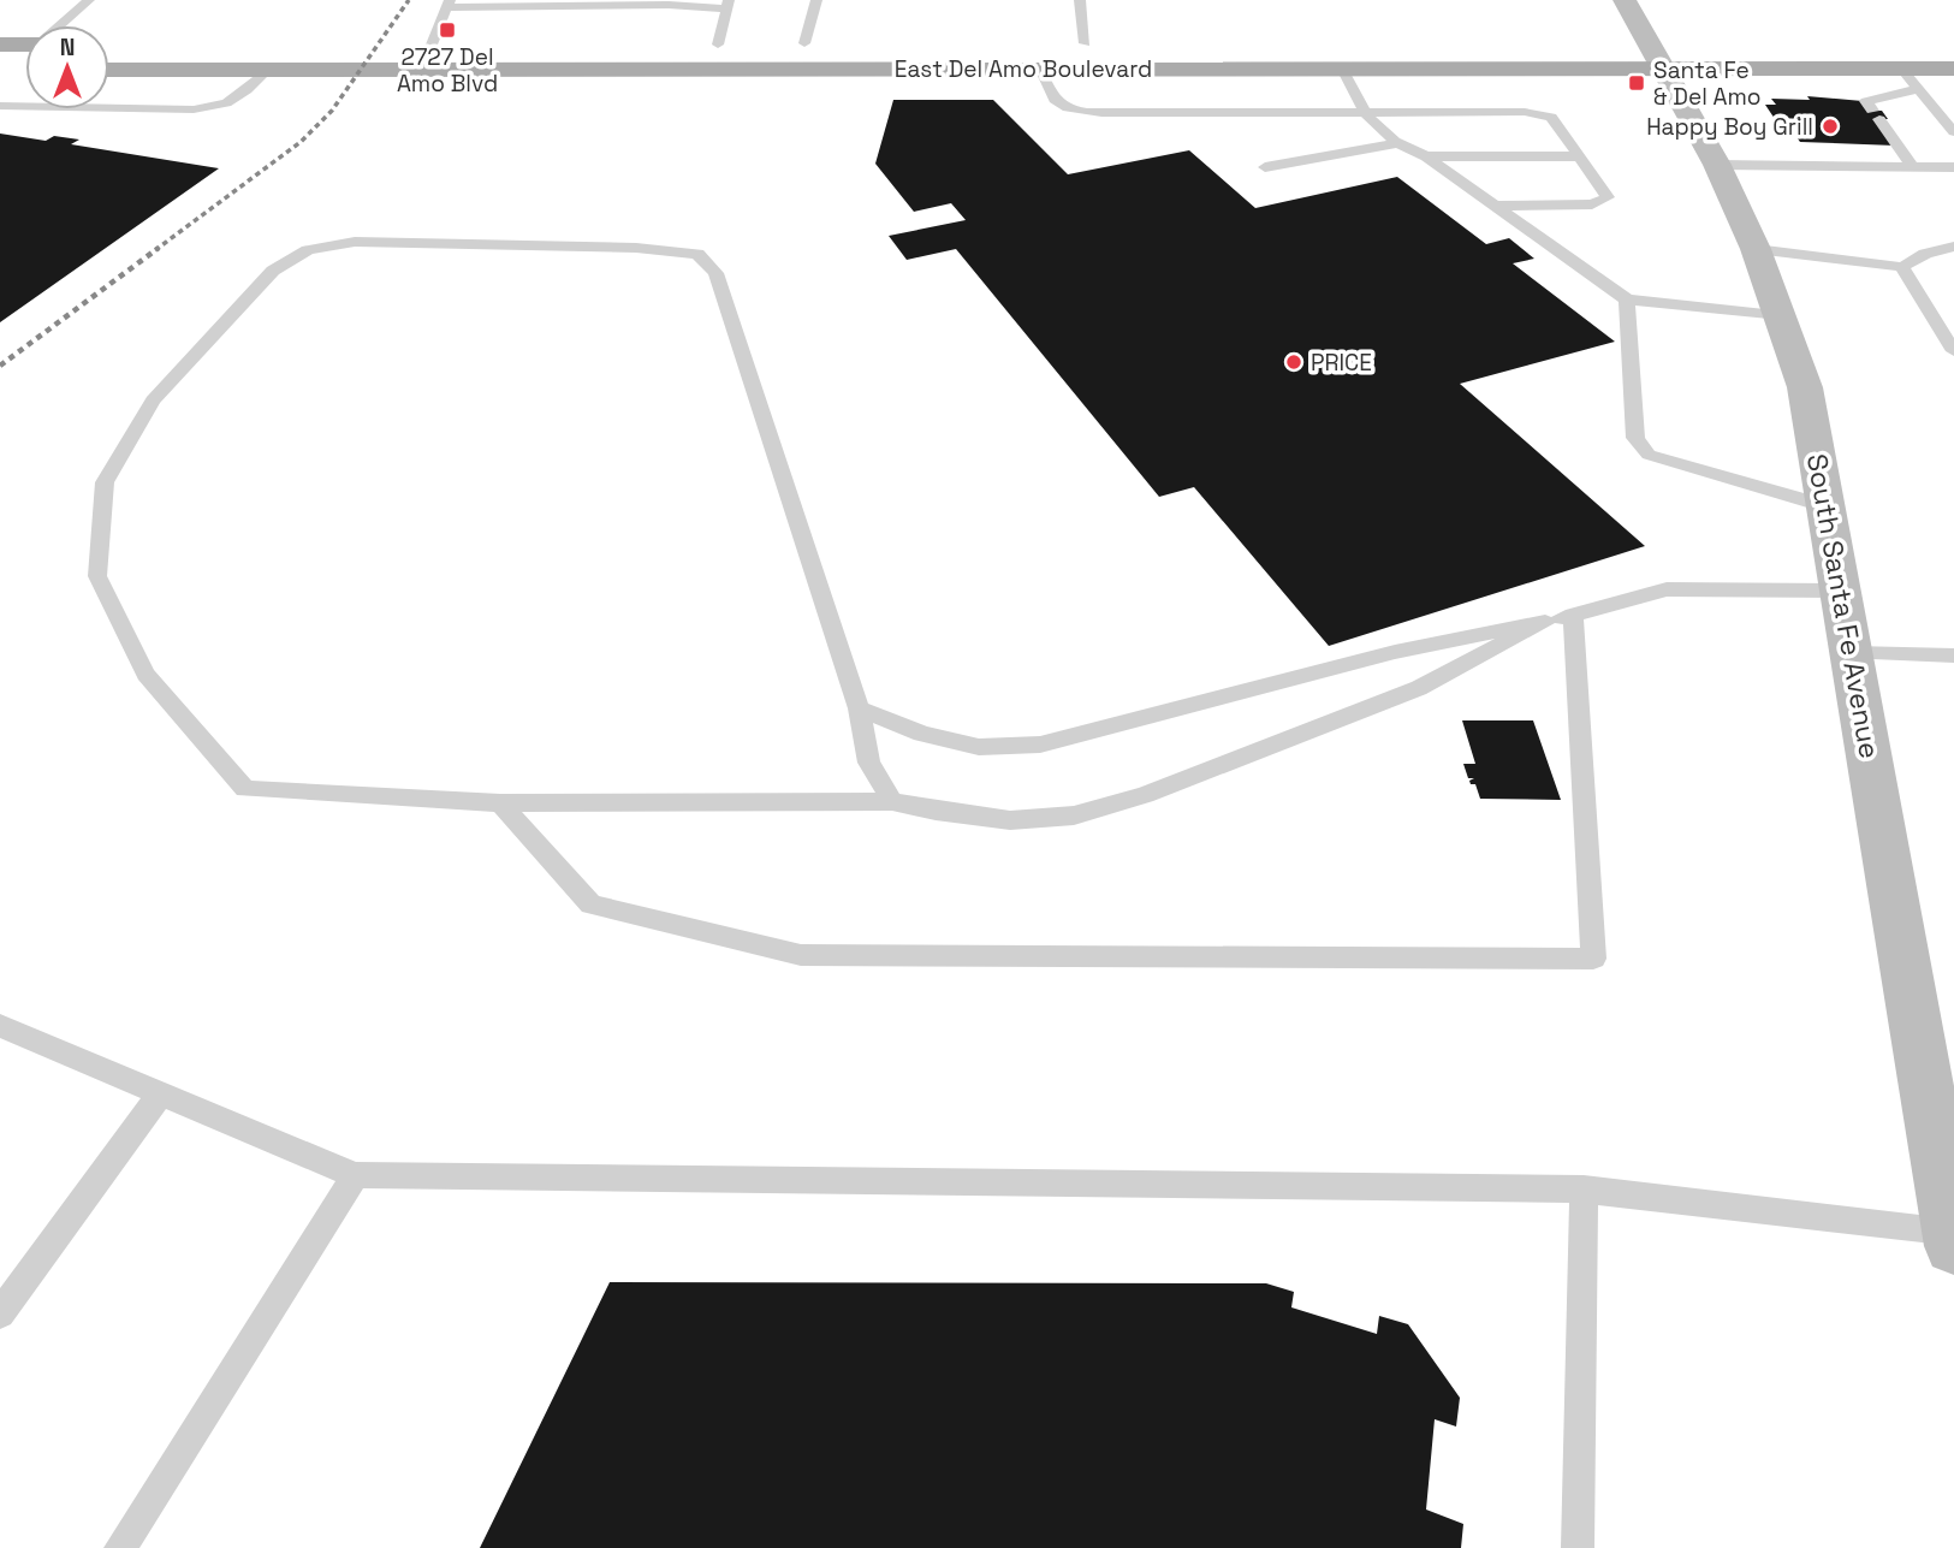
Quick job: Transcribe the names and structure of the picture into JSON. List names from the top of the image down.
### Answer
{
  "streets": {
    "main road": ["East Del Amo Boulevard", "South Santa Fe Avenue"]
  },
  "crossings": [
    ["East Del Amo Boulevard", "South Santa Fe Avenue"]
  ],
  "places": {
    "transit": ["2727 Del Amo Blvd", "Santa Fe & Del Amo"],
    "other": ["Happy Boy Grill", "PRICE"]
  },
  "north": "top"
}
